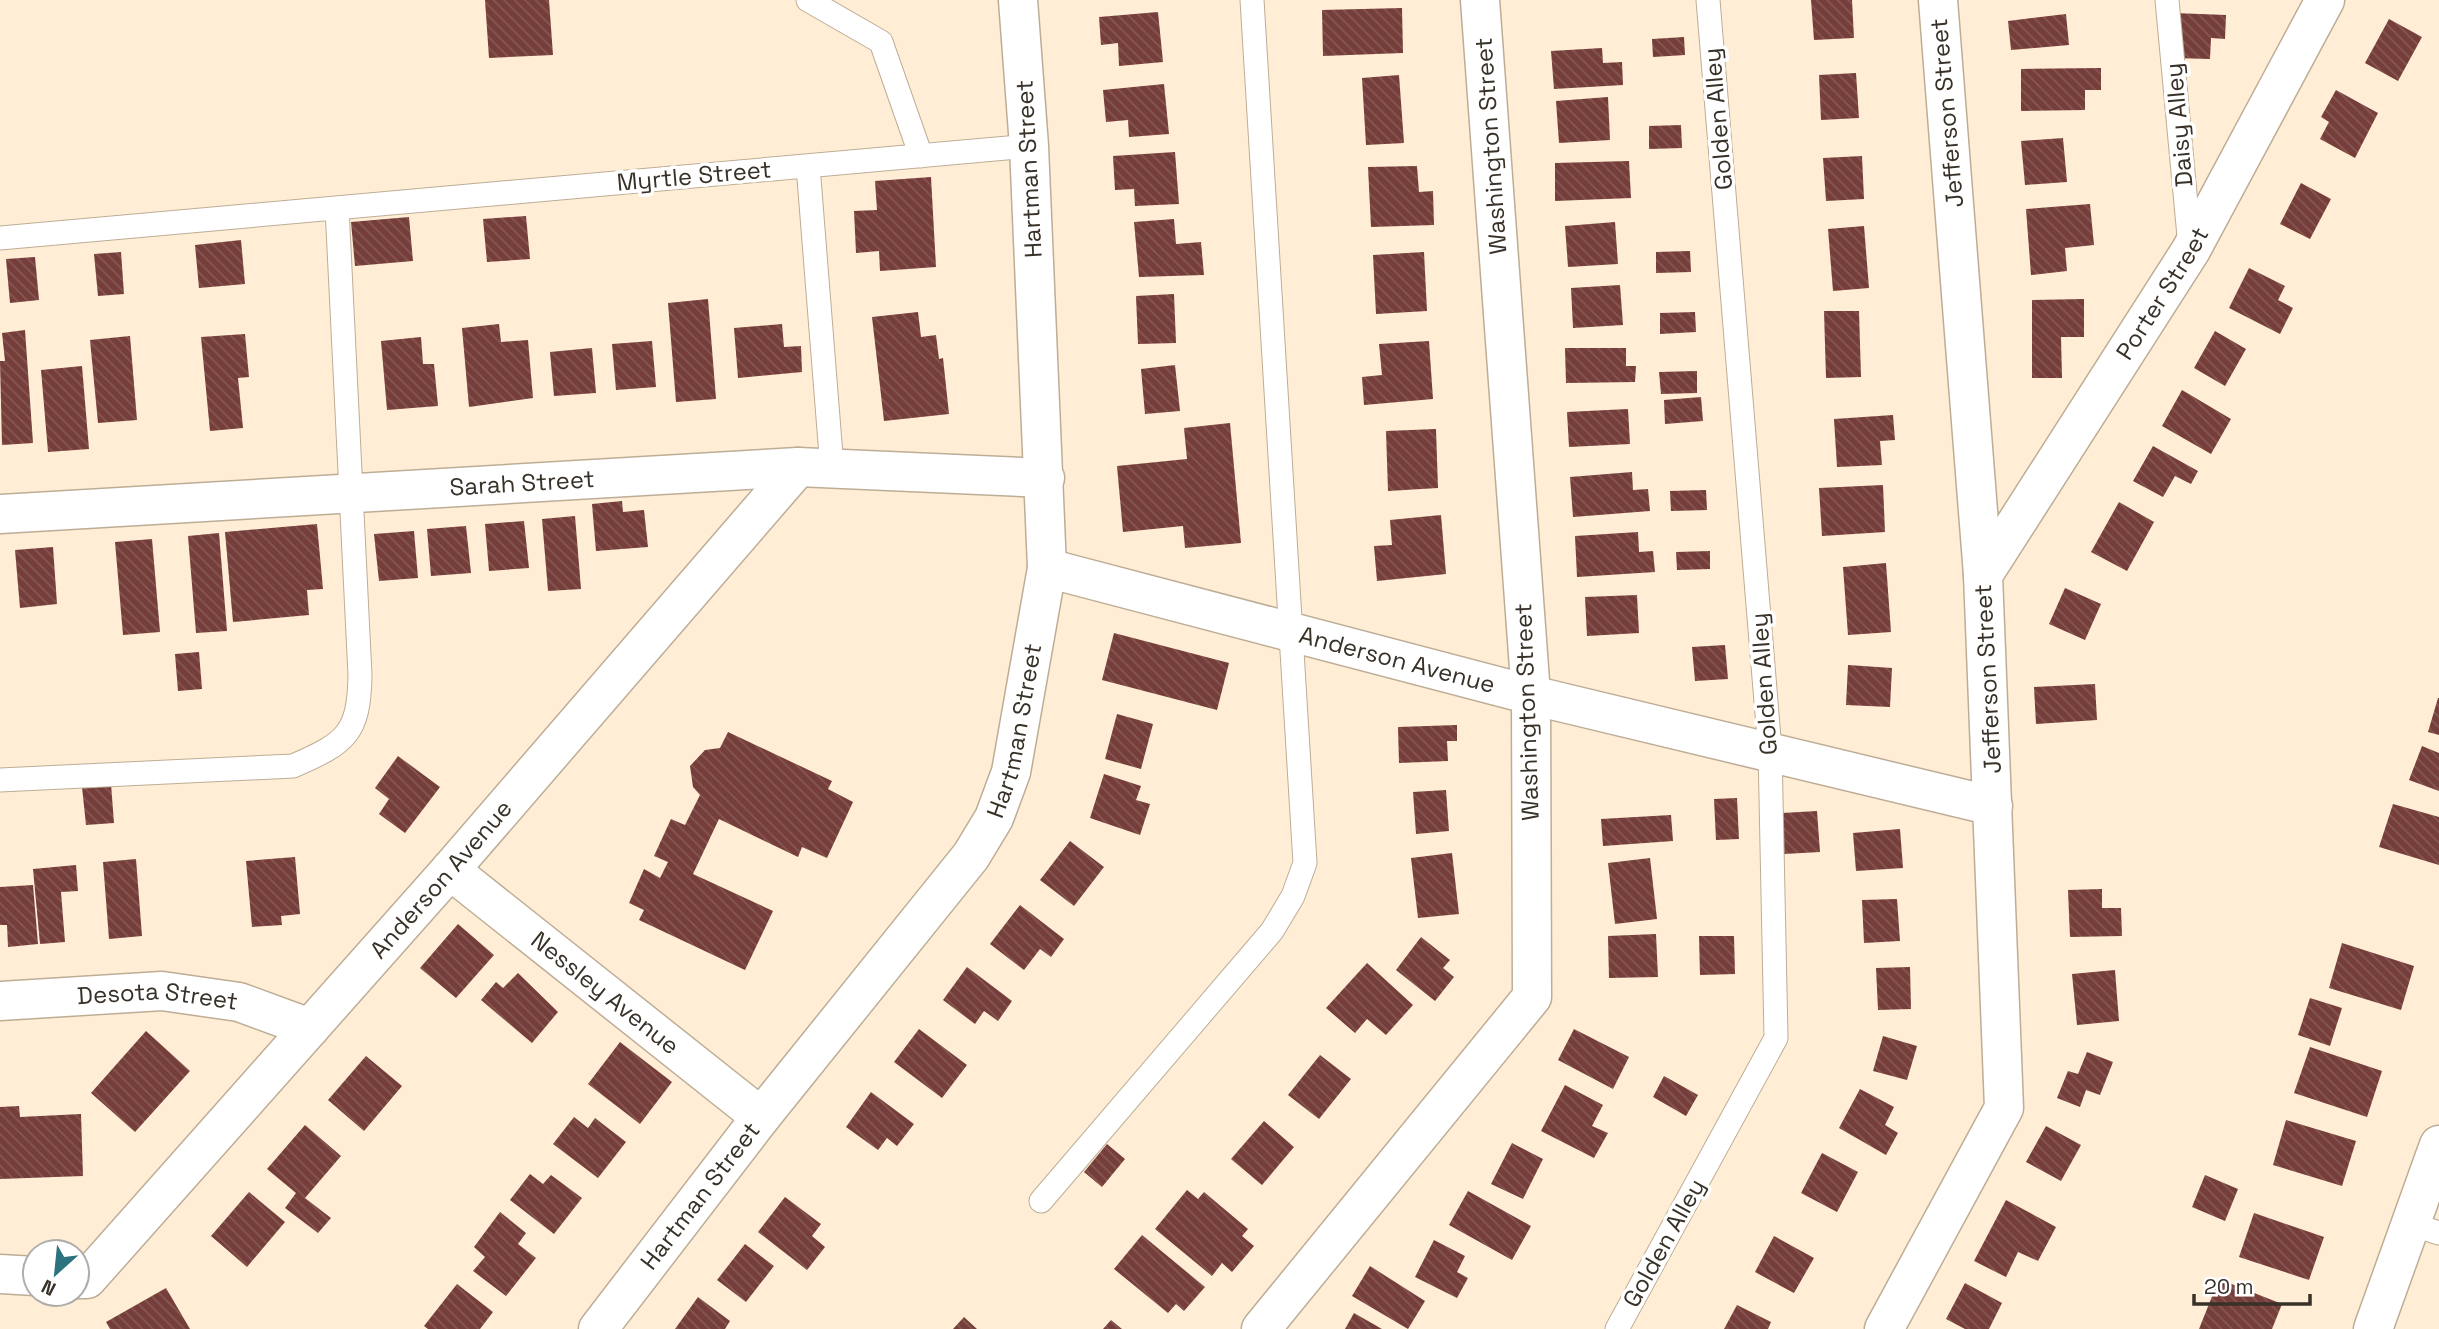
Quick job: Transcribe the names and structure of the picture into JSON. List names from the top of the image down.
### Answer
{
  "streets": {
    "street": [
      "Jefferson Street",
      "Washington Street",
      "Hartman Street",
      "Porter Street",
      "Sarah Street",
      "Anderson Avenue",
      "Nessley Avenue",
      "Desota Street"
    ],
    "lane": ["Golden Alley", "Daisy Alley", "Myrtle Street"]
  },
  "crossings": [
    ["Jefferson Street", "Porter Street"],
    ["Jefferson Street", "Anderson Avenue"],
    ["Golden Alley", "Anderson Avenue"],
    ["Daisy Alley", "Porter Street"],
    ["Washington Street", "Anderson Avenue"],
    ["Hartman Street", "Myrtle Street"],
    ["Hartman Street", "Sarah Street"],
    ["Hartman Street", "Anderson Avenue"],
    ["Hartman Street", "Nessley Avenue"],
    ["Sarah Street", "Anderson Avenue"],
    ["Anderson Avenue", "Nessley Avenue"],
    ["Anderson Avenue", "Desota Street"]
  ],
  "scale_bar": "20 m",
  "north": "bottom left"
}
